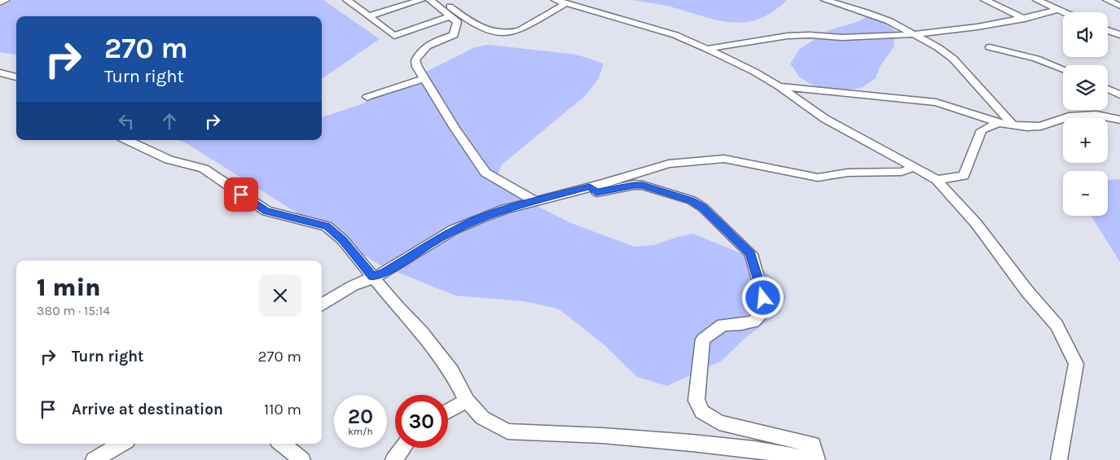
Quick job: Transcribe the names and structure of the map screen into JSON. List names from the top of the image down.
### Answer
{
  "page": {
    "map_buttons": ["+", "−"],
    "turn": ["270 m", "Turn right"],
    "heading": ["1 min", "380 m · 15:14"],
    "list": [
      {
        "name": "Turn right",
        "value": "270 m"
      },
      {
        "name": "Arrive at destination",
        "value": "110 m"
      }
    ],
    "speed": "20 km/h",
    "limit": "30"
  }
}
